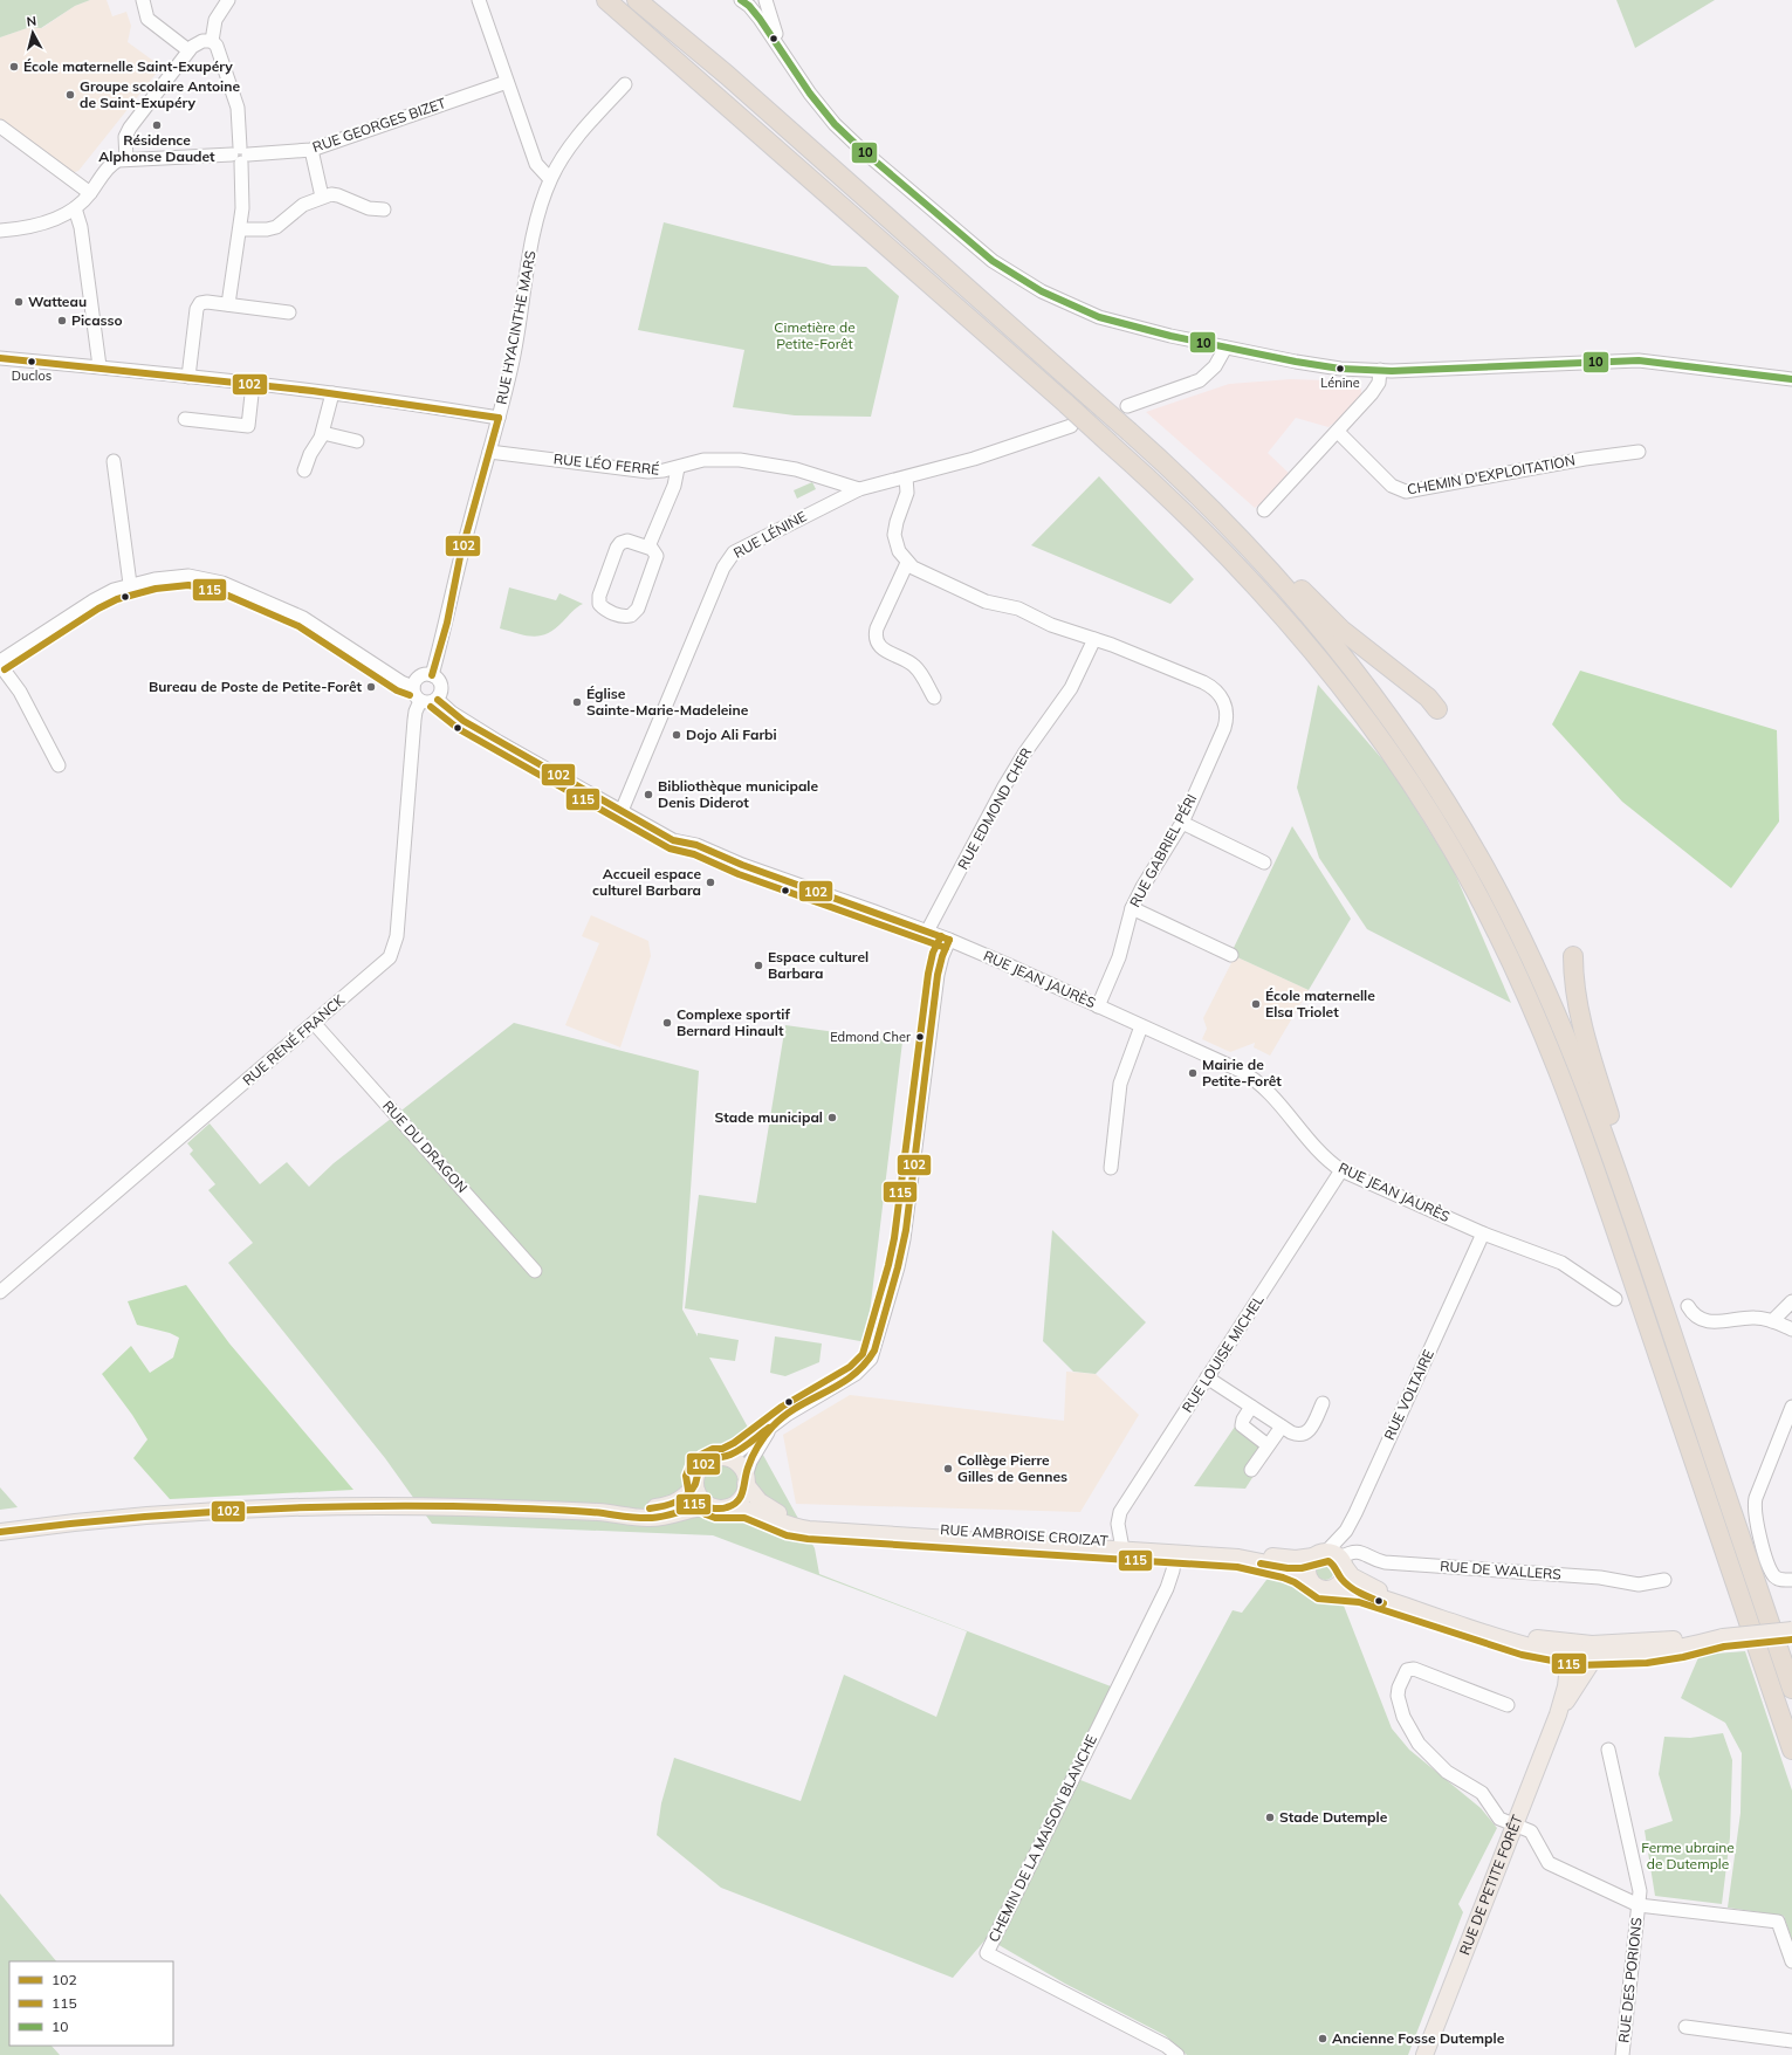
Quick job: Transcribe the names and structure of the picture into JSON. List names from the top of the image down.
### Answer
{
  "streets": {
    "main road": ["RUE AMBROISE CROIZAT", "RUE DE PETITE FORÊT"],
    "street": [
      "RUE GEORGES BIZET",
      "RUE HYACINTHE MARS",
      "RUE LÉO FERRÉ",
      "CHEMIN D'EXPLOITATION",
      "RUE LÉNINE",
      "RUE EDMOND CHER",
      "RUE GABRIEL PÉRI",
      "RUE JEAN JAURÈS",
      "RUE RENÉ FRANCK",
      "RUE DU DRAGON",
      "RUE LOUISE MICHEL",
      "RUE VOLTAIRE",
      "RUE DE WALLERS",
      "CHEMIN DE LA MAISON BLANCHE",
      "RUE DES PORIONS"
    ]
  },
  "crossings": [
    ["RUE HYACINTHE MARS", "RUE LÉO FERRÉ"],
    ["RUE HYACINTHE MARS", "RUE JEAN JAURÈS"],
    ["RUE HYACINTHE MARS", "RUE RENÉ FRANCK"],
    ["RUE LÉO FERRÉ", "RUE LÉNINE"],
    ["RUE LÉNINE", "RUE JEAN JAURÈS"],
    ["RUE EDMOND CHER", "RUE GABRIEL PÉRI"],
    ["RUE EDMOND CHER", "RUE JEAN JAURÈS"],
    ["RUE GABRIEL PÉRI", "RUE JEAN JAURÈS"],
    ["RUE JEAN JAURÈS", "RUE RENÉ FRANCK"],
    ["RUE JEAN JAURÈS", "RUE LOUISE MICHEL"],
    ["RUE JEAN JAURÈS", "RUE VOLTAIRE"],
    ["RUE RENÉ FRANCK", "RUE DU DRAGON"],
    ["RUE LOUISE MICHEL", "RUE AMBROISE CROIZAT"],
    ["RUE VOLTAIRE", "RUE AMBROISE CROIZAT"],
    ["RUE VOLTAIRE", "RUE DE WALLERS"],
    ["RUE AMBROISE CROIZAT", "RUE DE WALLERS"],
    ["RUE AMBROISE CROIZAT", "CHEMIN DE LA MAISON BLANCHE"]
  ],
  "parks": ["Cimetière de Petite-Forêt", "Ferme ubraine de Dutemple"],
  "places": [
    "École maternelle Saint-Exupéry",
    "Groupe scolaire Antoine de Saint-Exupéry",
    "Résidence Alphonse Daudet",
    "Watteau",
    "Picasso",
    "Duclos",
    "Lénine",
    "Bureau de Poste de Petite-Forêt",
    "Église Sainte-Marie-Madeleine",
    "Dojo Ali Farbi",
    "Bibliothèque municipale Denis Diderot",
    "Accueil espace culturel Barbara",
    "Espace culturel Barbara",
    "École maternelle Elsa Triolet",
    "Complexe sportif Bernard Hinault",
    "Edmond Cher",
    "Mairie de Petite-Forêt",
    "Stade municipal",
    "Collège Pierre Gilles de Gennes",
    "Stade Dutemple",
    "Ancienne Fosse Dutemple"
  ],
  "lines": ["transit line 10", "transit line 102", "transit line 115"],
  "legend": ["102", "115", "10"],
  "north": "top"
}
